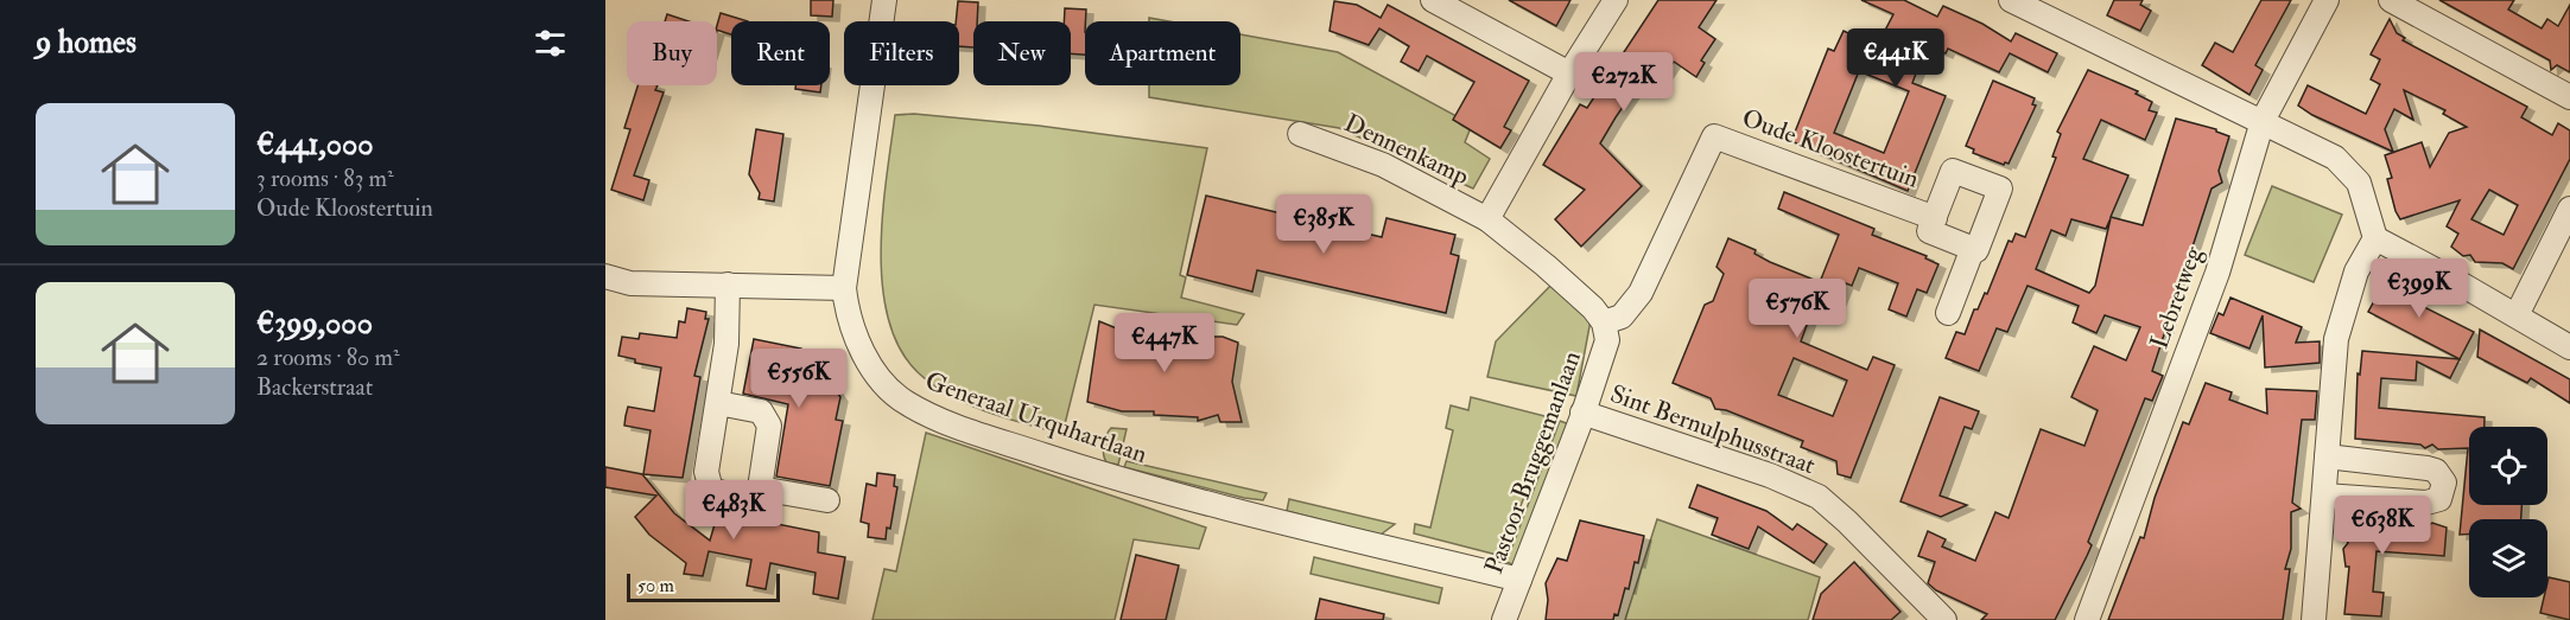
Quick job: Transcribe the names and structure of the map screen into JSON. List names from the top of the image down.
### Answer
{
  "streets": {
    "street": [
      "Oude Kloostertuin",
      "Dennenkamp",
      "Lebretweg",
      "Generaal Urquhartlaan",
      "Sint Bernulphusstraat",
      "Pastoor Bruggemanlaan"
    ]
  },
  "crossings": [
    ["Oude Kloostertuin", "Dennenkamp"],
    ["Oude Kloostertuin", "Pastoor Bruggemanlaan"],
    ["Dennenkamp", "Pastoor Bruggemanlaan"],
    ["Generaal Urquhartlaan", "Pastoor Bruggemanlaan"],
    ["Sint Bernulphusstraat", "Pastoor Bruggemanlaan"]
  ],
  "scale_bar": "50 m",
  "page": {
    "heading": "9 homes",
    "chip": [
      "Buy",
      "Rent",
      "Filters",
      "New",
      "Apartment"
    ],
    "price": [
      "€441K",
      "€272K",
      "€385K",
      "€399K",
      "€576K",
      "€447K",
      "€556K",
      "€483K",
      "€638K"
    ],
    "list": [
      {
        "name": "€441,000",
        "note": "3 rooms · 83 m² · Oude Kloostertuin"
      },
      {
        "name": "€399,000",
        "note": "2 rooms · 80 m² · Backerstraat"
      }
    ],
    "scale": "50 m"
  }
}
